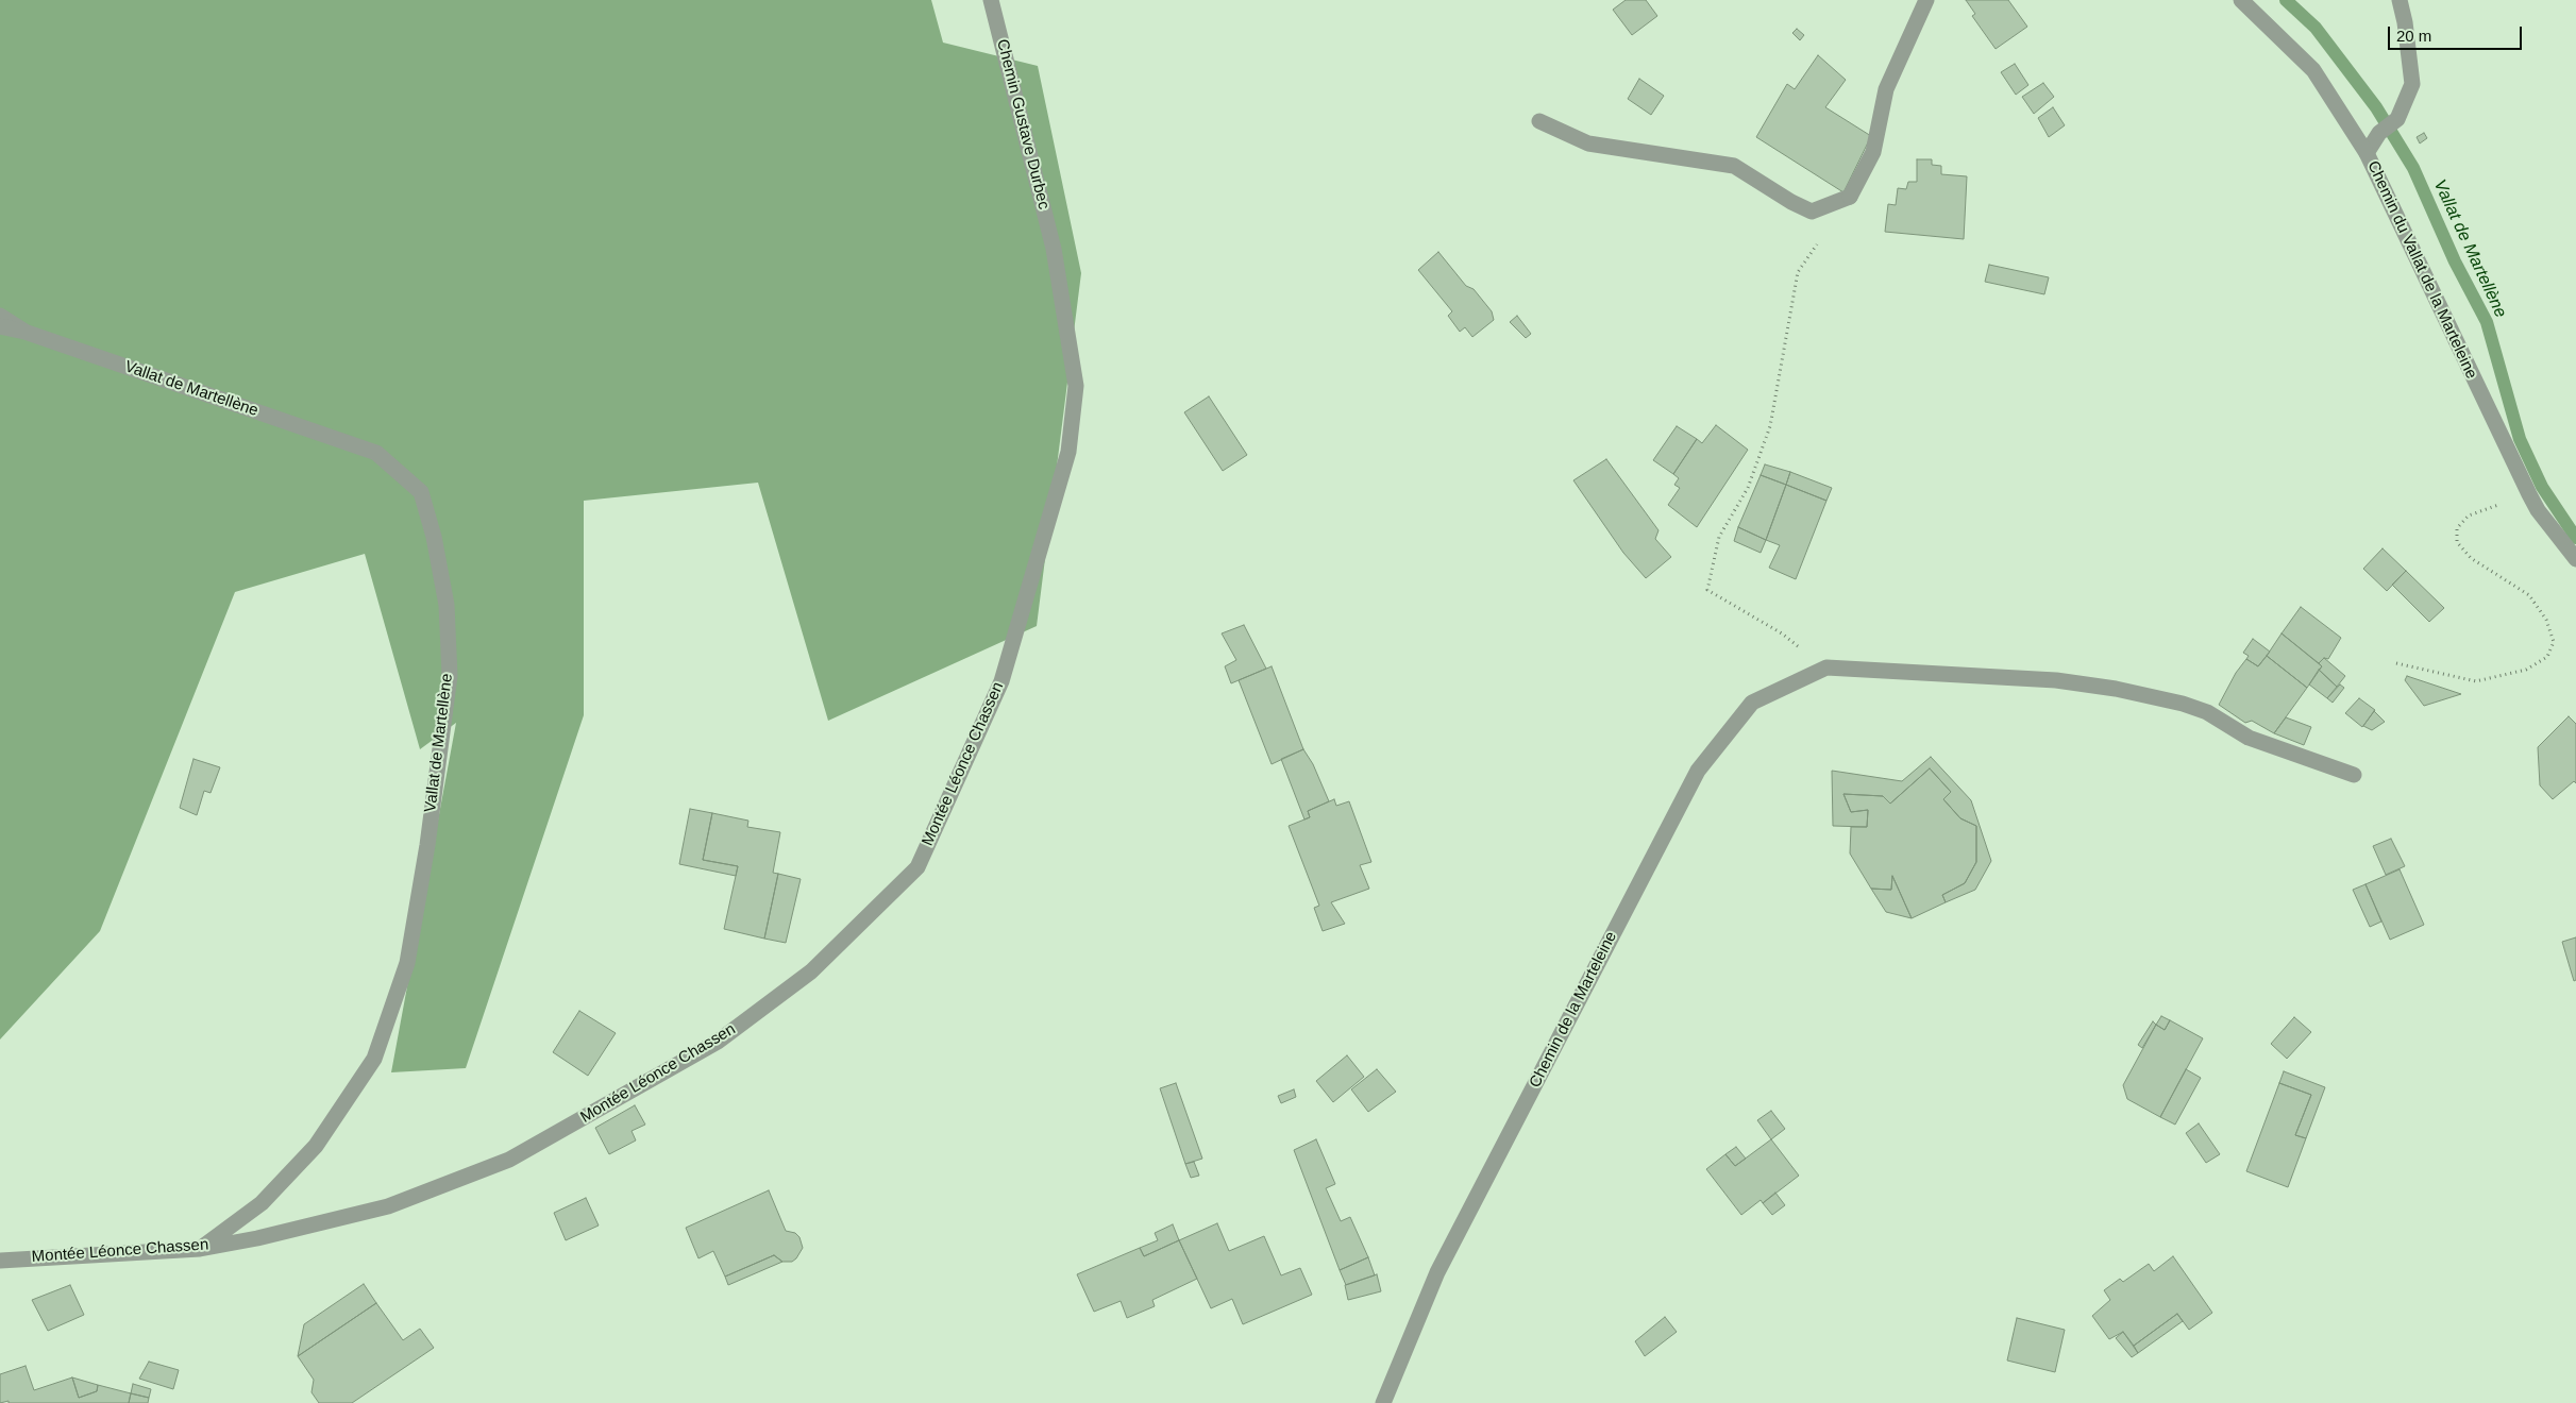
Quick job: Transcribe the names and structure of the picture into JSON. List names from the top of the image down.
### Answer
{
  "streets": {
    "street": [
      "Chemin Gustave Durbec",
      "Chemin du Vallat de la Marteleine",
      "Vallat de Martellène",
      "Montée Léonce Chassen",
      "Chemin de la Marteleine"
    ]
  },
  "crossings": [
    ["Chemin Gustave Durbec", "Montée Léonce Chassen"],
    ["Vallat de Martellène", "Montée Léonce Chassen"]
  ],
  "water": ["Vallat de Martellène"],
  "scale_bar": "20 m"
}
